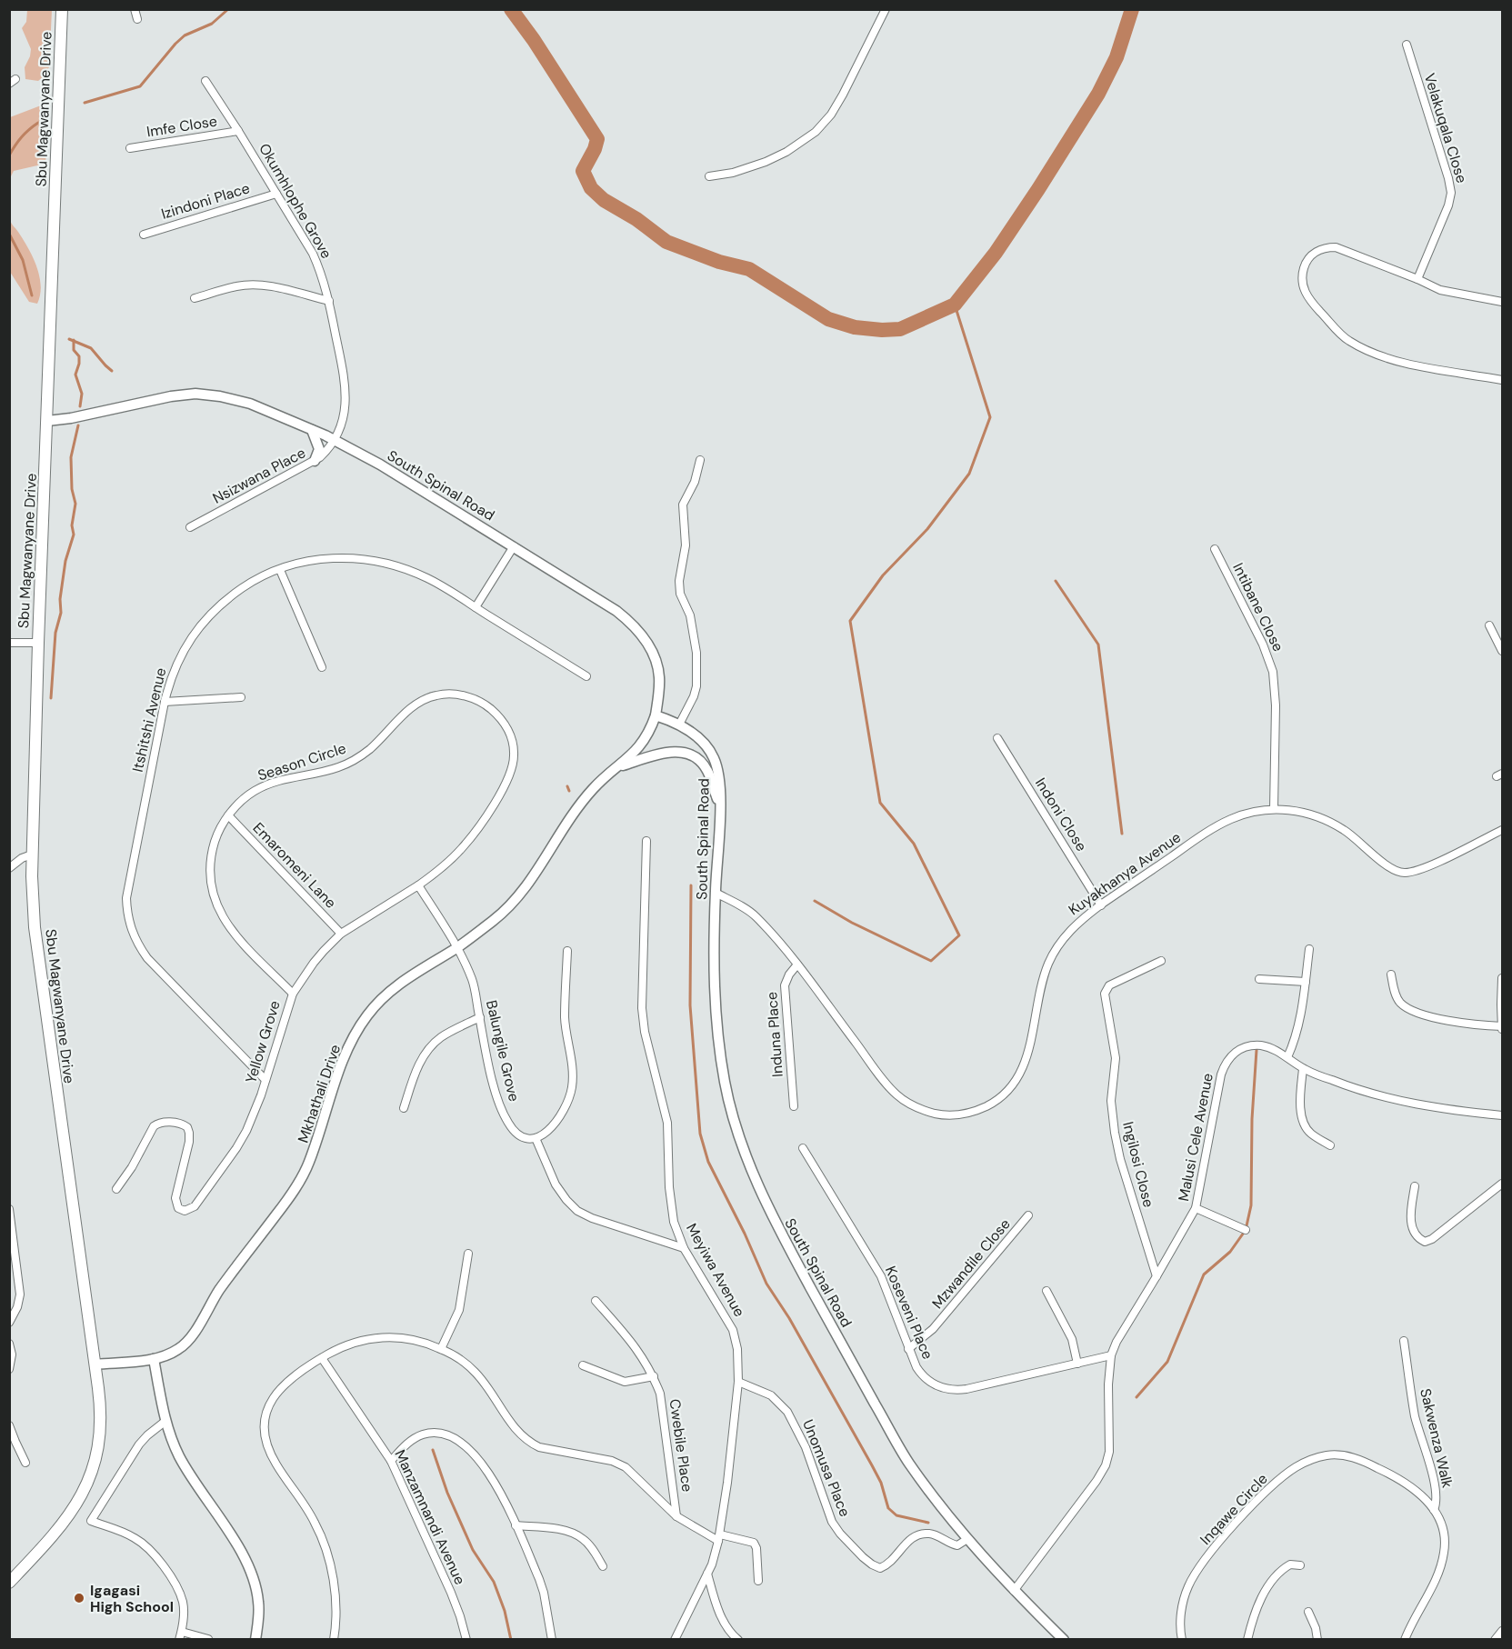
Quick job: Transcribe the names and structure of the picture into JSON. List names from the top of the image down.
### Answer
{
  "streets": {
    "main road": ["Sbu Magwanyane Drive"],
    "street": [
      "Imfe Close",
      "Velakuqala Close",
      "Izindoni Place",
      "Okumhlophe Grove",
      "Nsizwana Place",
      "South Spinal Road",
      "Intibane Close",
      "Itshitshi Avenue",
      "Season Circle",
      "Indoni Close",
      "Emaromeni Lane",
      "Kuyakhanya Avenue",
      "Induna Place",
      "Yellow Grove",
      "Balungile Grove",
      "Mkhathali Drive",
      "Malusi Cele Avenue",
      "Ingilosi Close",
      "Mzwandile Close",
      "Meyiwa Avenue",
      "Koseveni Place",
      "Sakwenza Walk",
      "Cwebile Place",
      "Unomusa Place",
      "Inqawe Circle",
      "Manzamnandi Avenue"
    ]
  },
  "crossings": [
    ["Sbu Magwanyane Drive", "South Spinal Road"],
    ["Sbu Magwanyane Drive", "Mkhathali Drive"],
    ["Imfe Close", "Okumhlophe Grove"],
    ["Izindoni Place", "Okumhlophe Grove"],
    ["Okumhlophe Grove", "Nsizwana Place"],
    ["Okumhlophe Grove", "South Spinal Road"],
    ["Nsizwana Place", "South Spinal Road"],
    ["South Spinal Road", "Kuyakhanya Avenue"],
    ["South Spinal Road", "Mkhathali Drive"],
    ["South Spinal Road", "Malusi Cele Avenue"],
    ["South Spinal Road", "Unomusa Place"],
    ["Intibane Close", "Kuyakhanya Avenue"],
    ["Itshitshi Avenue", "Yellow Grove"],
    ["Season Circle", "Emaromeni Lane"],
    ["Season Circle", "Yellow Grove"],
    ["Indoni Close", "Kuyakhanya Avenue"],
    ["Emaromeni Lane", "Yellow Grove"],
    ["Kuyakhanya Avenue", "Induna Place"],
    ["Balungile Grove", "Mkhathali Drive"],
    ["Malusi Cele Avenue", "Ingilosi Close"],
    ["Malusi Cele Avenue", "Koseveni Place"],
    ["Mzwandile Close", "Koseveni Place"],
    ["Meyiwa Avenue", "Unomusa Place"],
    ["Sakwenza Walk", "Inqawe Circle"]
  ],
  "places": ["Igagasi High School"]
}
